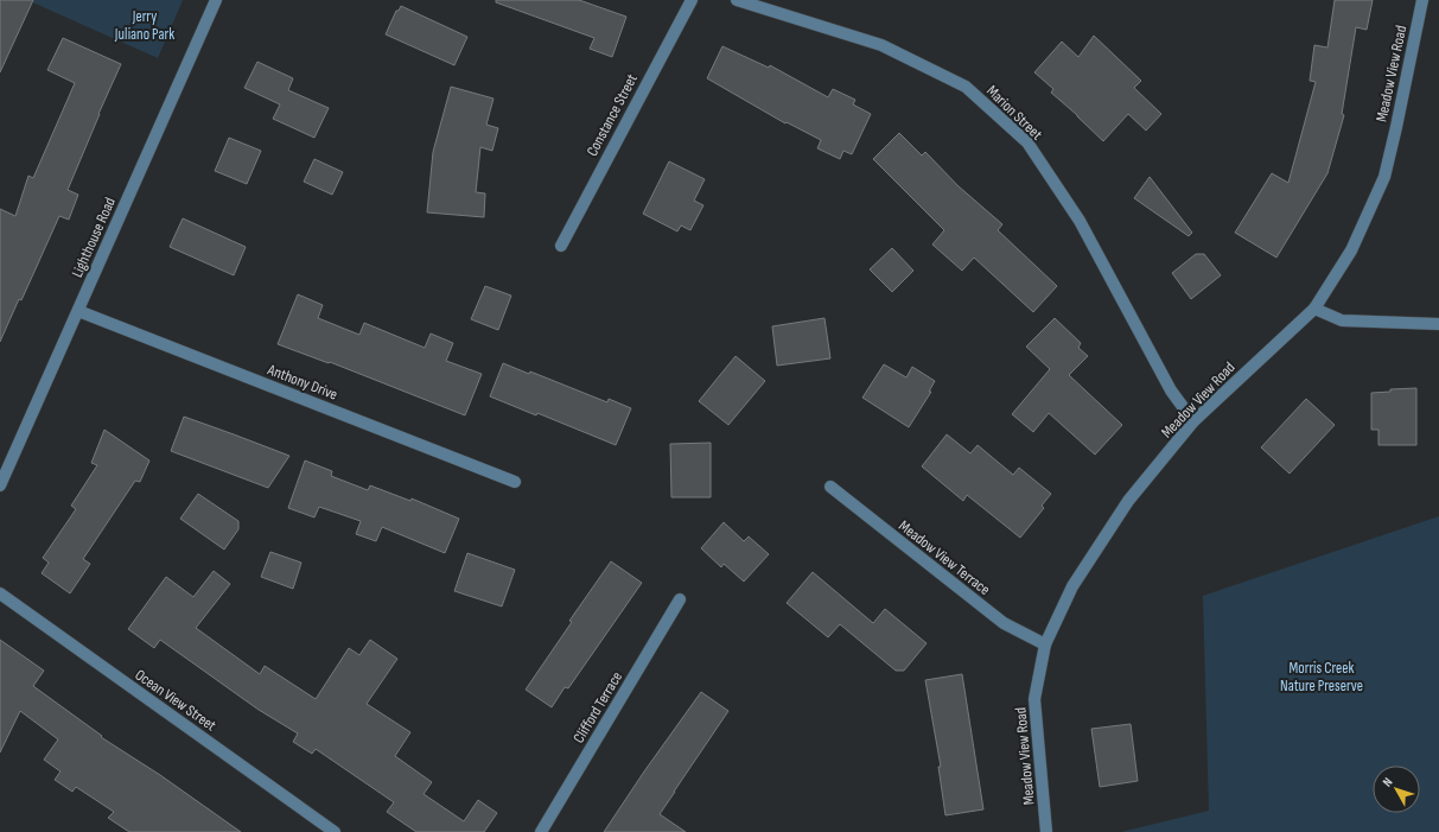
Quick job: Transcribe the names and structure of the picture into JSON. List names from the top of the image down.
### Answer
{
  "streets": {
    "street": [
      "Meadow View Road",
      "Marion Street",
      "Constance Street",
      "Lighthouse Road",
      "Anthony Drive",
      "Meadow View Terrace",
      "Ocean View Street",
      "Clifford Terrace"
    ]
  },
  "crossings": [
    ["Meadow View Road", "Marion Street"],
    ["Meadow View Road", "Meadow View Terrace"],
    ["Lighthouse Road", "Anthony Drive"]
  ],
  "parks": ["Jerry Juliano Park", "Morris Creek Nature Preserve"],
  "north": "top left"
}
